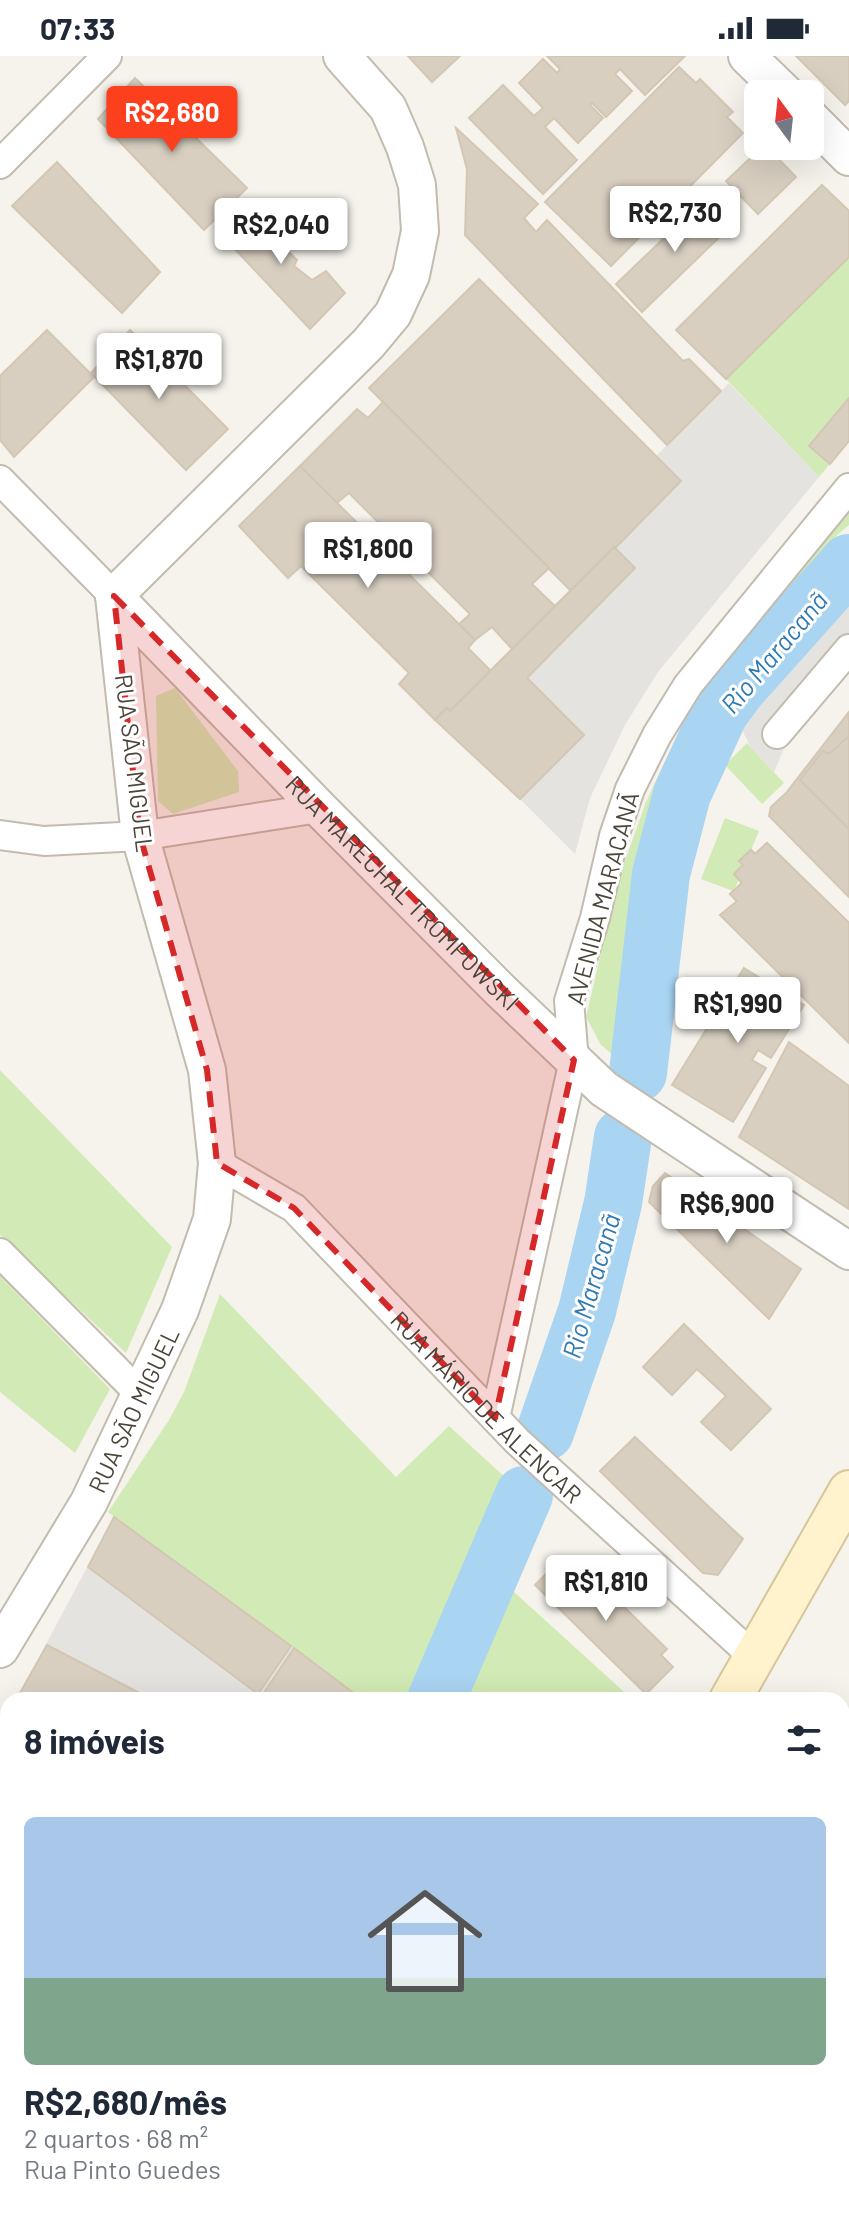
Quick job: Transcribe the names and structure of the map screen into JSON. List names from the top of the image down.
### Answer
{
  "streets": {
    "street": [
      "RUA SÃO MIGUEL",
      "RUA MARECHAL TROMPOWSKI",
      "AVENIDA MARACANÃ",
      "RUA MÁRIO DE ALENCAR"
    ]
  },
  "crossings": [
    ["RUA SÃO MIGUEL", "RUA MARECHAL TROMPOWSKI"],
    ["RUA SÃO MIGUEL", "RUA MÁRIO DE ALENCAR"],
    ["RUA MARECHAL TROMPOWSKI", "AVENIDA MARACANÃ"],
    ["AVENIDA MARACANÃ", "RUA MÁRIO DE ALENCAR"]
  ],
  "water": ["Rio Maracanã"],
  "north": "top",
  "page": {
    "status": "07:33",
    "price": [
      "R$2,680",
      "R$2,730",
      "R$2,040",
      "R$1,870",
      "R$1,800",
      "R$1,990",
      "R$6,900",
      "R$1,810"
    ],
    "heading": "8 imóveis",
    "list": [
      {
        "name": "R$2,680/mês",
        "note": "2 quartos · 68 m² · Rua Pinto Guedes"
      }
    ]
  }
}
